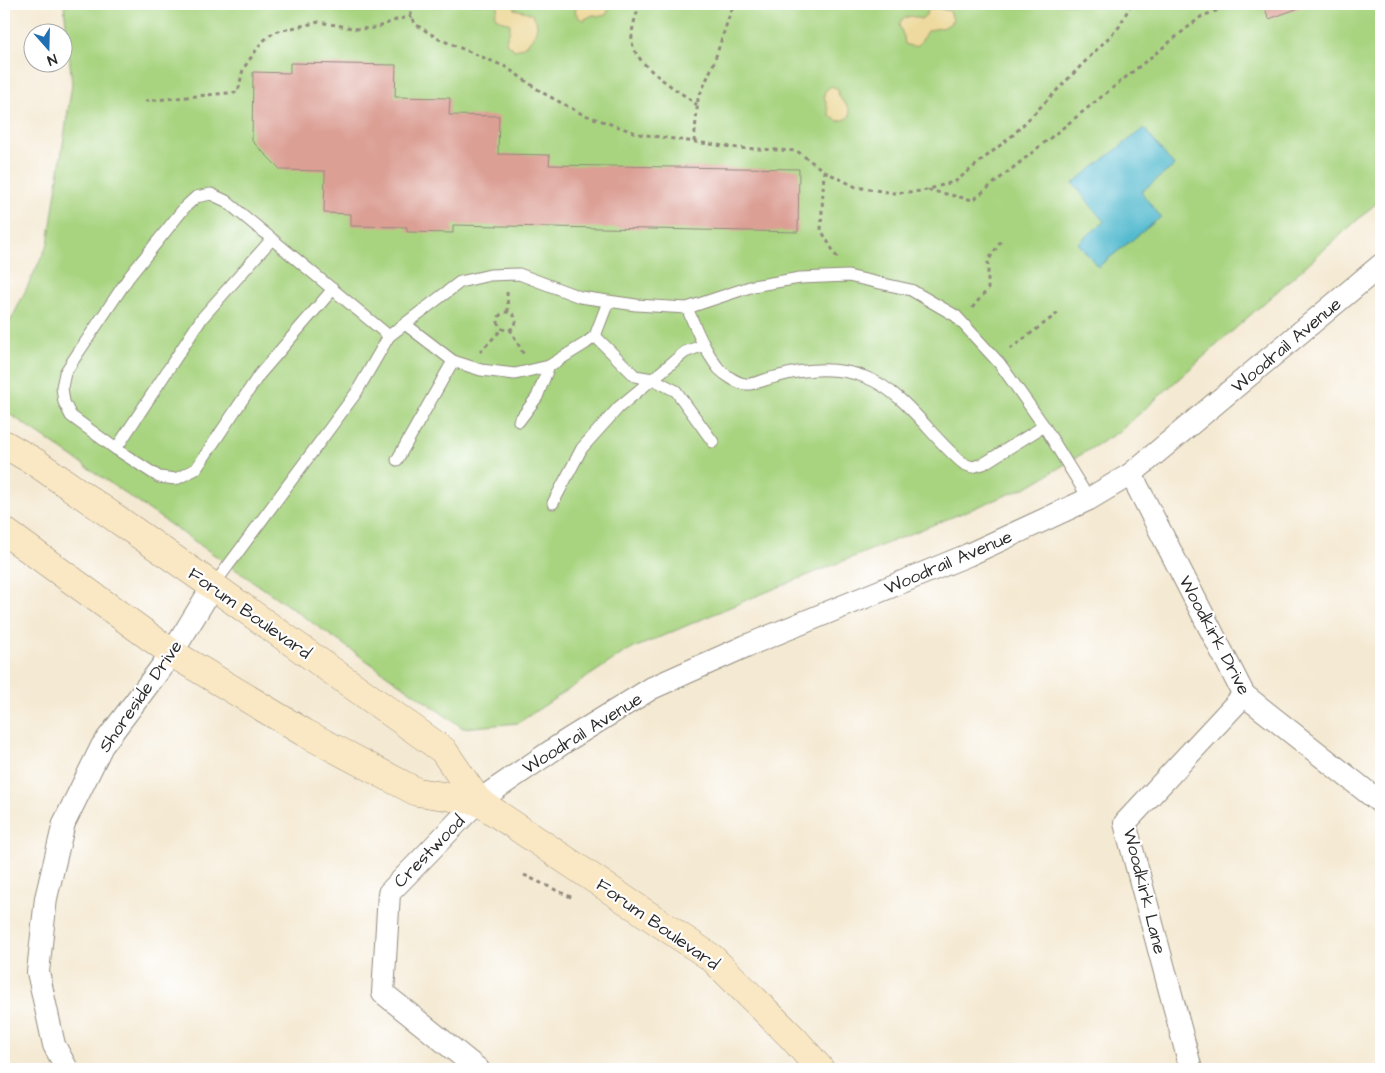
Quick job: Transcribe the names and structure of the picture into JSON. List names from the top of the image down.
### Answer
{
  "streets": {
    "street": [
      "Woodrail Avenue",
      "Forum Boulevard",
      "Woodkirk Drive",
      "Shoreside Drive",
      "Crestwood",
      "Woodkirk Lane"
    ]
  },
  "crossings": [
    ["Woodrail Avenue", "Forum Boulevard"],
    ["Woodrail Avenue", "Woodkirk Drive"],
    ["Woodrail Avenue", "Crestwood"],
    ["Forum Boulevard", "Shoreside Drive"],
    ["Forum Boulevard", "Crestwood"],
    ["Woodkirk Drive", "Woodkirk Lane"]
  ],
  "north": "bottom"
}
